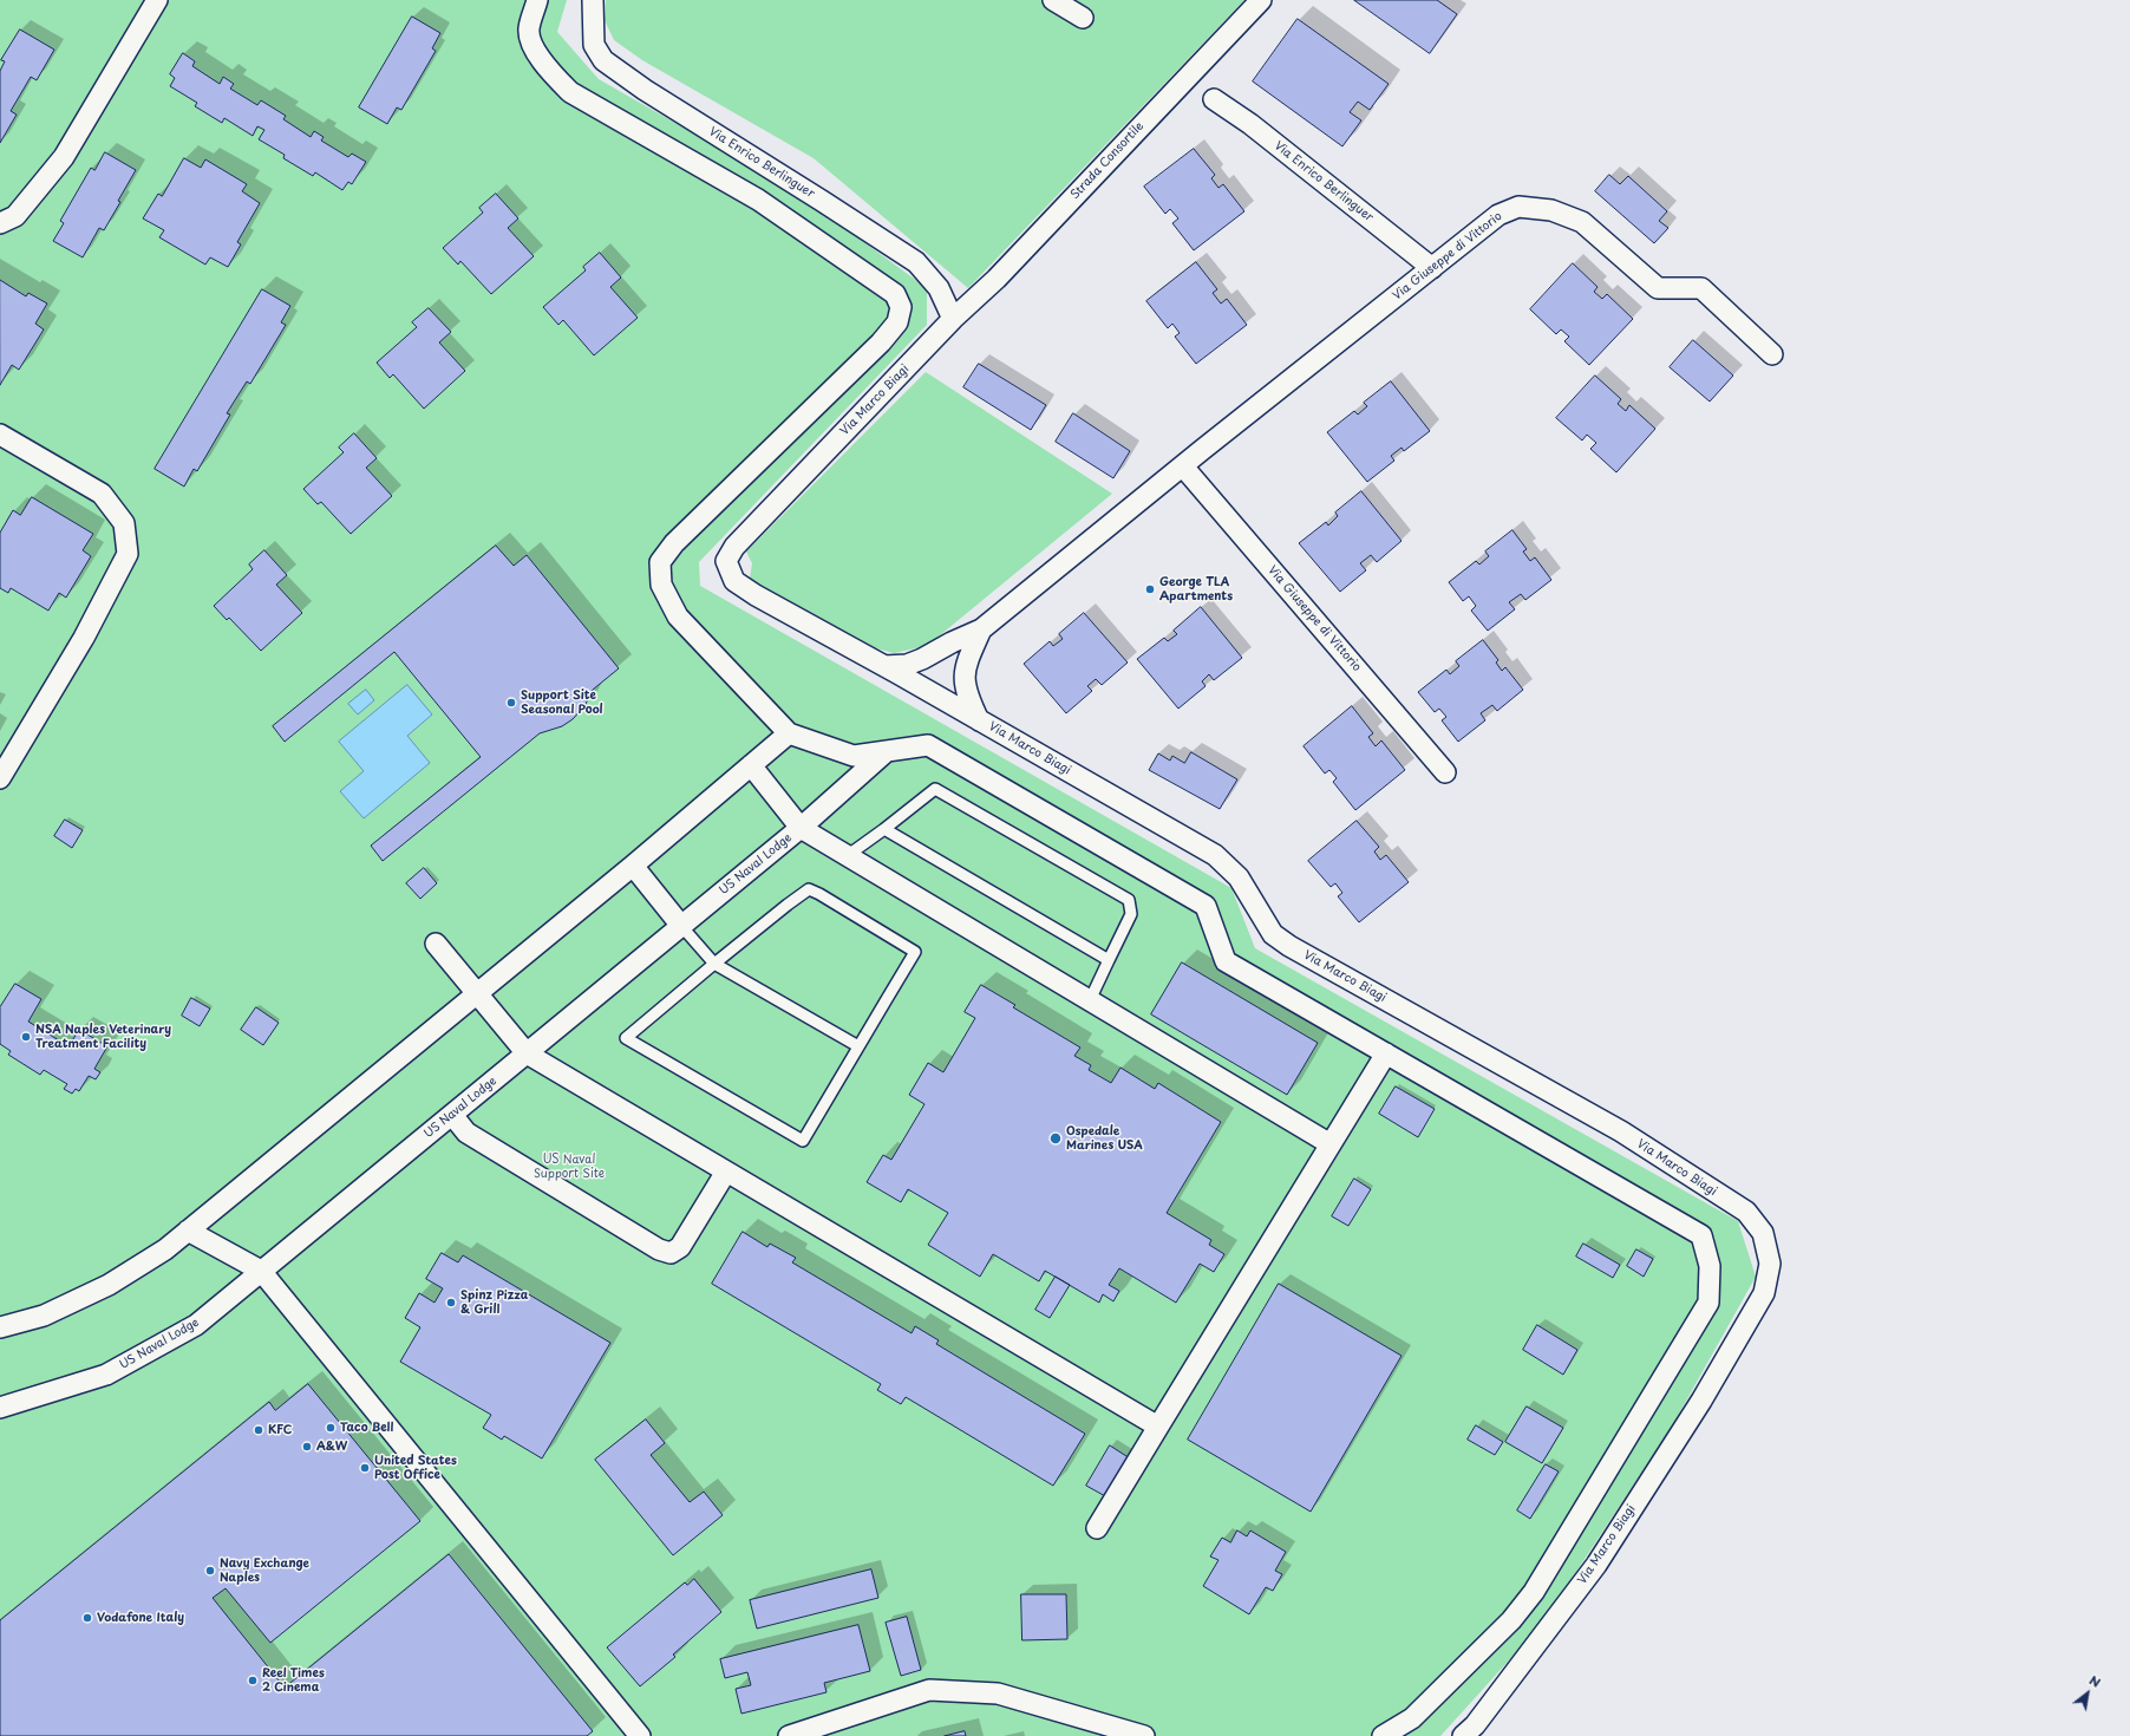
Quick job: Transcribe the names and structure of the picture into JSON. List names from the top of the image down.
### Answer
{
  "streets": {
    "street": [
      "Strada Consortile",
      "Via Enrico Berlinguer",
      "Via Giuseppe di Vittorio",
      "Via Marco Biagi",
      "US Naval Lodge"
    ]
  },
  "crossings": [
    ["Strada Consortile", "Via Enrico Berlinguer"],
    ["Strada Consortile", "Via Marco Biagi"],
    ["Via Enrico Berlinguer", "Via Giuseppe di Vittorio"],
    ["Via Enrico Berlinguer", "Via Marco Biagi"],
    ["Via Giuseppe di Vittorio", "Via Marco Biagi"]
  ],
  "parks": ["US Naval Support Site"],
  "places": [
    "George TLA Apartments",
    "Support Site Seasonal Pool",
    "NSA Naples Veterinary Treatment Facility",
    "Ospedale Marines USA",
    "Spinz Pizza & Grill",
    "Taco Bell",
    "KFC",
    "A&W",
    "United States Post Office",
    "Navy Exchange Naples",
    "Vodafone Italy",
    "Reel Times 2 Cinema"
  ],
  "north": "top right"
}
